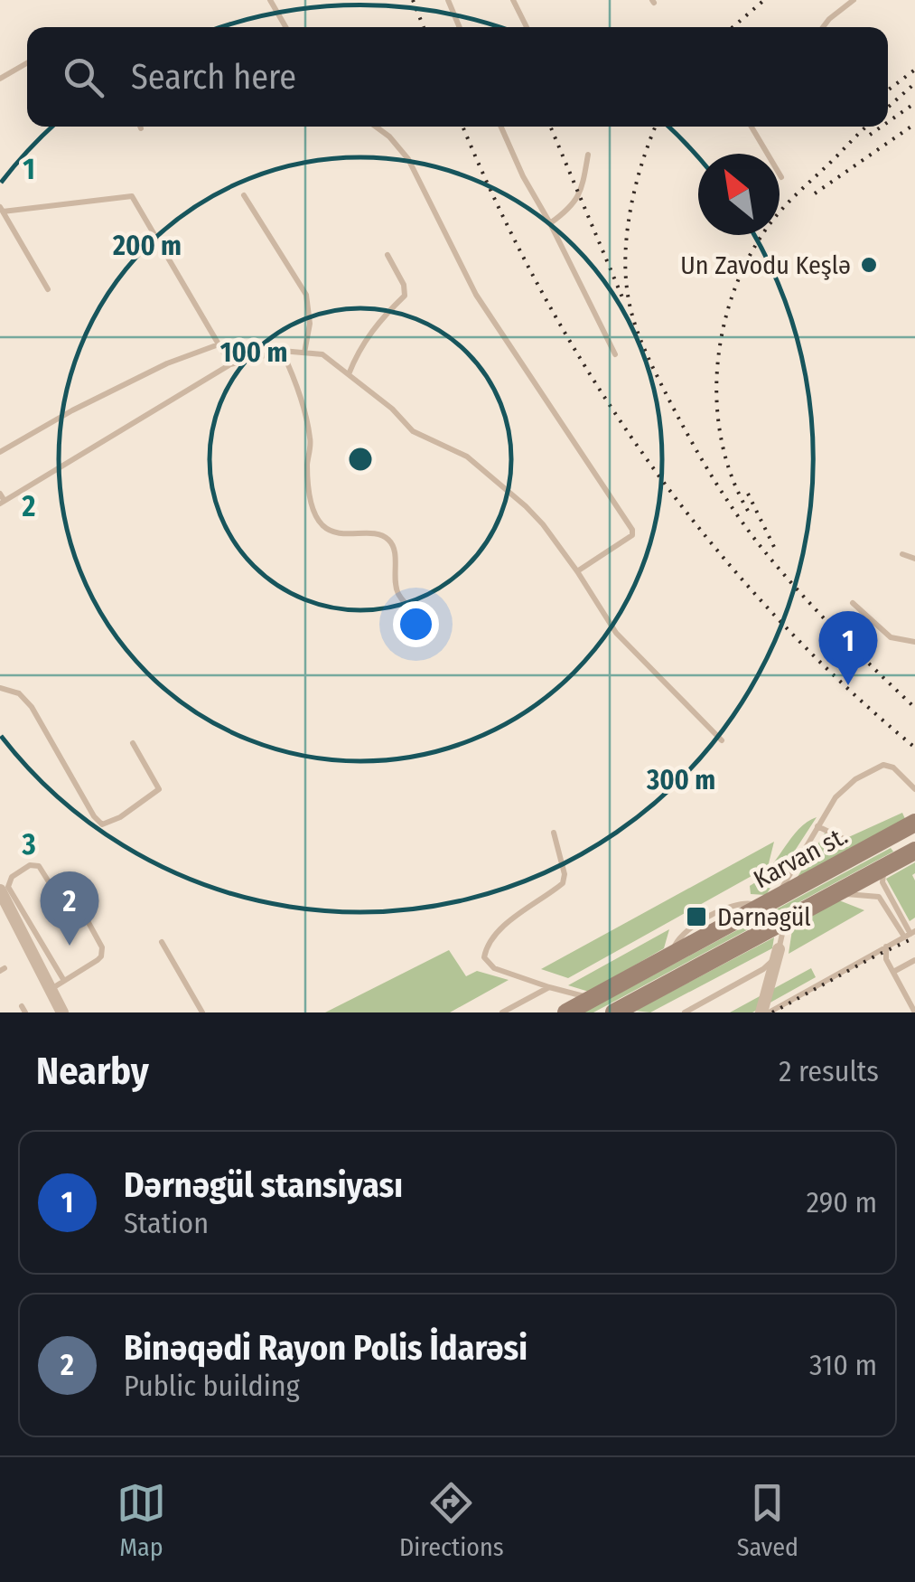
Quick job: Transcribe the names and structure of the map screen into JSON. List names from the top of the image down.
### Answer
{
  "streets": {
    "street": ["Karvan st."]
  },
  "places": {
    "other": ["Un Zavodu Keşlə"],
    "transit": ["Dərnəgül"]
  },
  "north": "top left",
  "page": {
    "search": "Search here",
    "pins": ["1", "2"],
    "heading": ["Nearby", "2 results"],
    "list": [
      {
        "mark": "1",
        "name": "Dərnəgül stansiyası",
        "note": "Station",
        "value": "290 m"
      },
      {
        "mark": "2",
        "name": "Binəqədi Rayon Polis İdarəsi",
        "note": "Public building",
        "value": "310 m"
      }
    ],
    "nav": ["Map", "Directions", "Saved"]
  },
  "grid": {
    "rows": ["1", "2", "3"]
  },
  "rings": ["200 m", "100 m", "300 m"]
}
